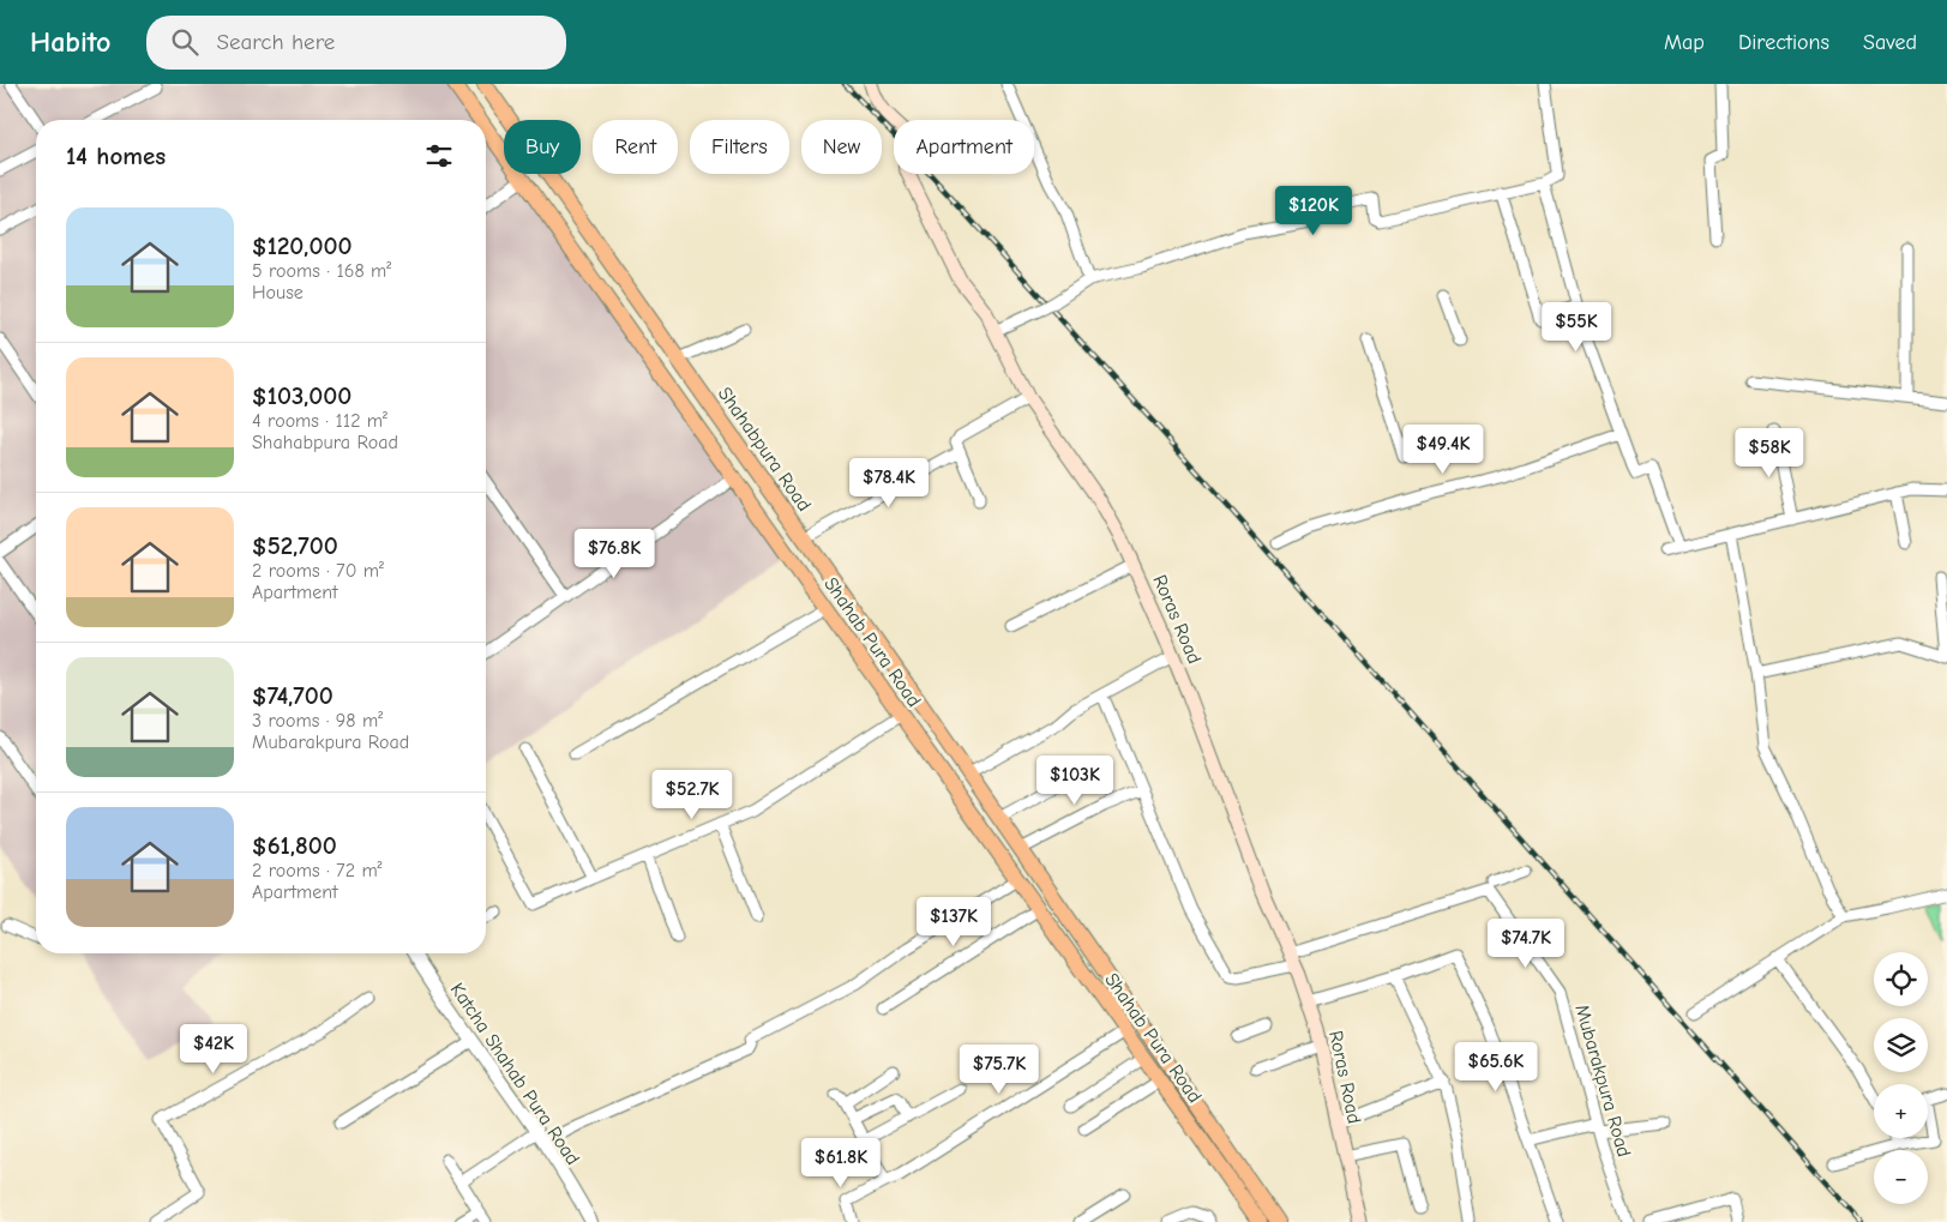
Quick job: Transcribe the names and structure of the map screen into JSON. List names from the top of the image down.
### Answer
{
  "streets": {
    "main road": ["Shahabpura Road", "Roras Road", "Shahab Pura Road"],
    "street": ["Katcha Shahab Pura Road", "Mubarakpura Road"]
  },
  "crossings": [
    ["Roras Road", "Mubarakpura Road"]
  ],
  "page": {
    "header": "Habito",
    "search": "Search here",
    "nav": ["Map", "Directions", "Saved"],
    "chip": [
      "Buy",
      "Rent",
      "Filters",
      "New",
      "Apartment"
    ],
    "heading": "14 homes",
    "price": [
      "$120K",
      "$55K",
      "$49.4K",
      "$58K",
      "$78.4K",
      "$76.8K",
      "$103K",
      "$52.7K",
      "$137K",
      "$74.7K",
      "$42K",
      "$65.6K",
      "$75.7K",
      "$61.8K"
    ],
    "list": [
      {
        "name": "$120,000",
        "note": "5 rooms · 168 m² · House"
      },
      {
        "name": "$103,000",
        "note": "4 rooms · 112 m² · Shahabpura Road"
      },
      {
        "name": "$52,700",
        "note": "2 rooms · 70 m² · Apartment"
      },
      {
        "name": "$74,700",
        "note": "3 rooms · 98 m² · Mubarakpura Road"
      },
      {
        "name": "$61,800",
        "note": "2 rooms · 72 m² · Apartment"
      }
    ],
    "map_buttons": ["+", "−"]
  }
}
